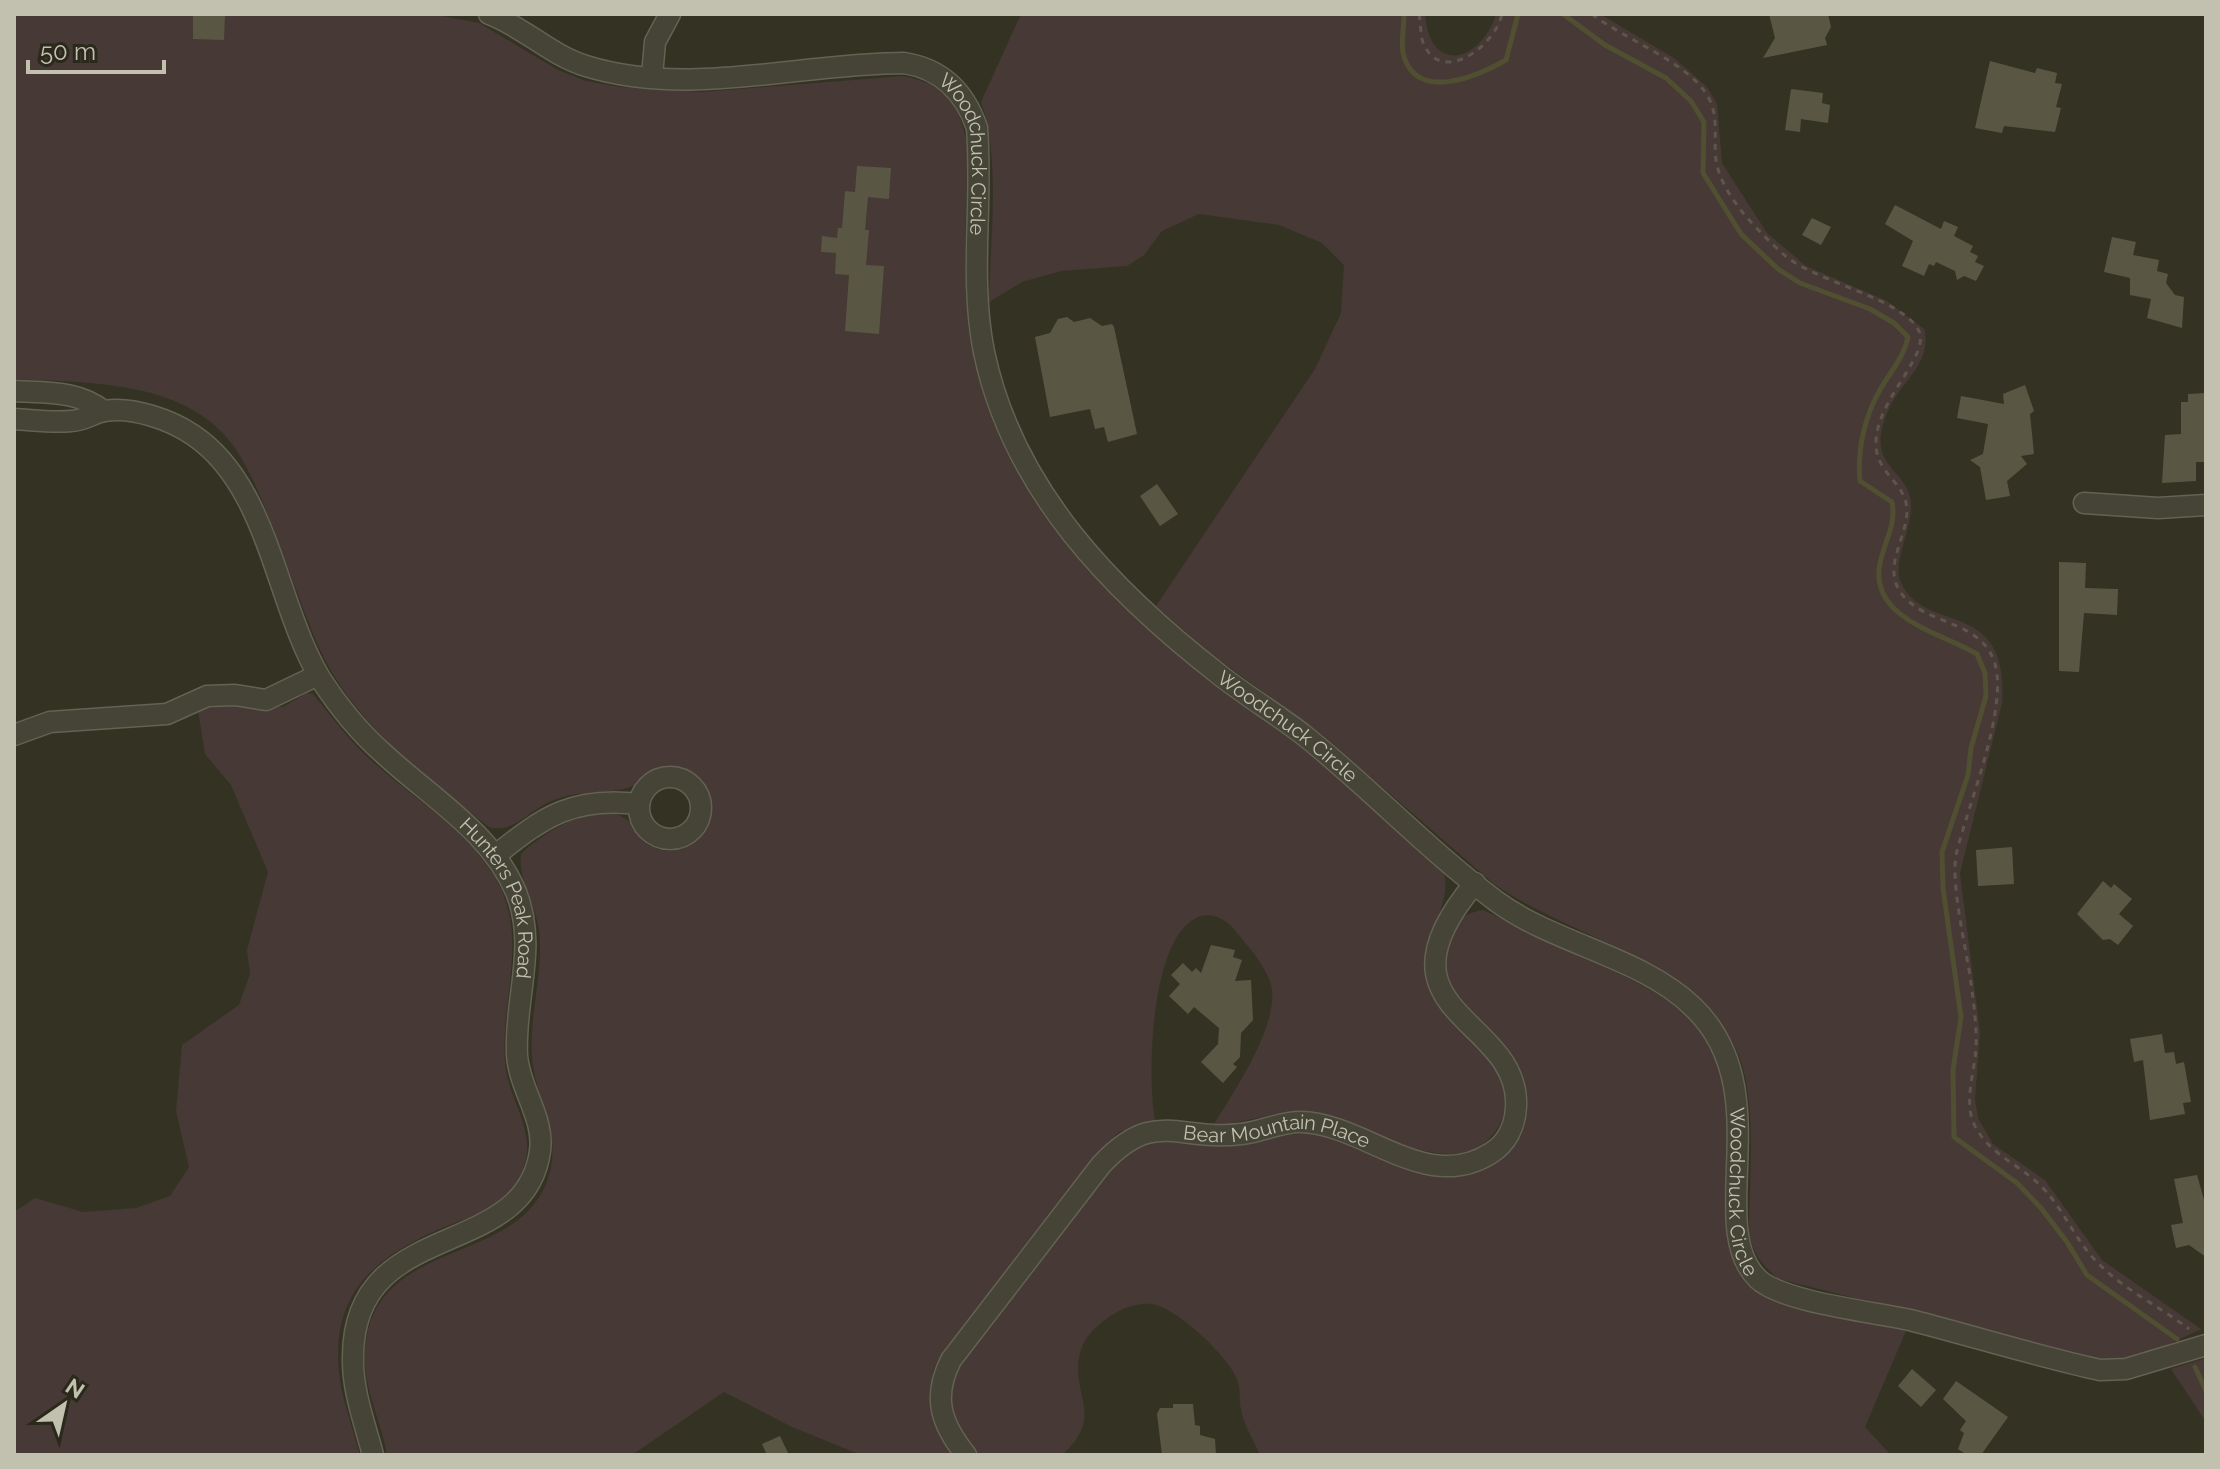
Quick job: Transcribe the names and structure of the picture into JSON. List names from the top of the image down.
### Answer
{
  "streets": {
    "street": ["Woodchuck Circle", "Hunters Peak Road", "Bear Mountain Place"]
  },
  "crossings": [
    ["Woodchuck Circle", "Bear Mountain Place"]
  ],
  "scale_bar": "50 m",
  "north": "top right"
}
